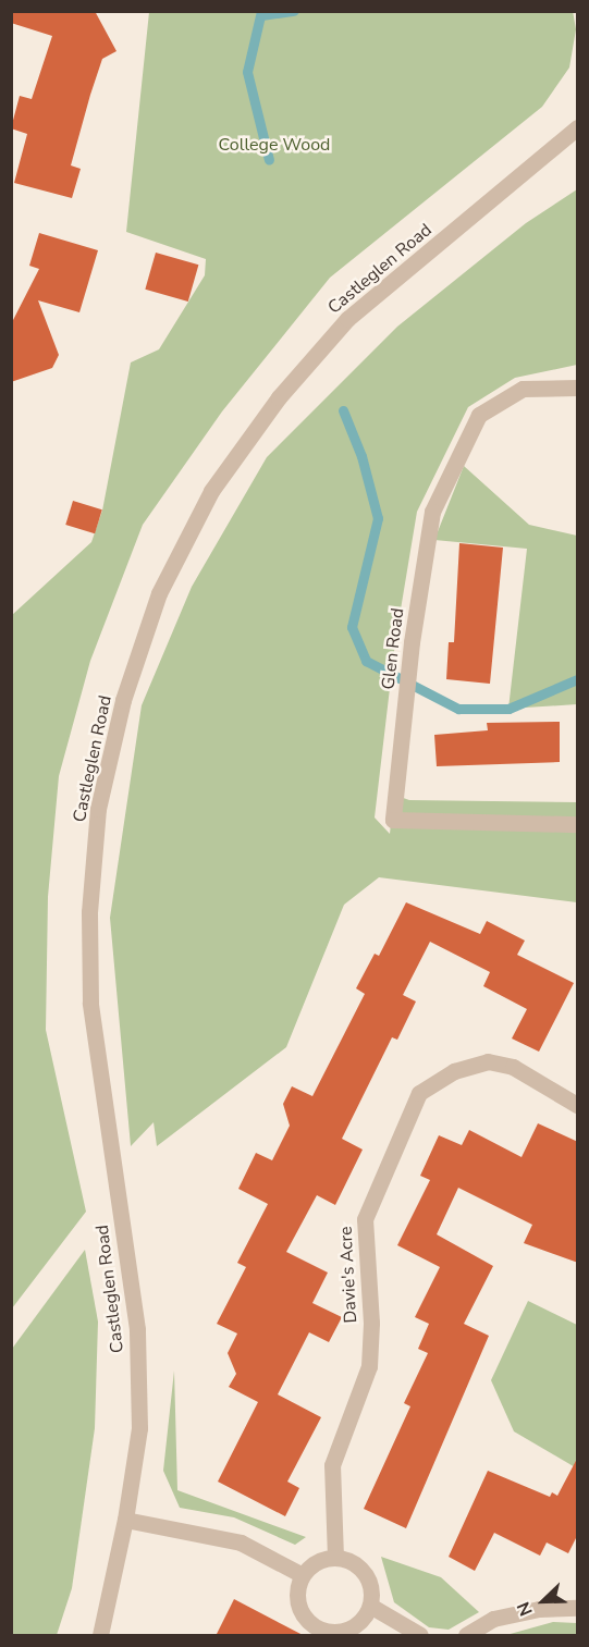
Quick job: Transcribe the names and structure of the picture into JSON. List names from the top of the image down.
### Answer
{
  "streets": {
    "street": ["Castleglen Road", "Glen Road", "Davie's Acre"]
  },
  "parks": ["College Wood"],
  "north": "bottom left"
}
